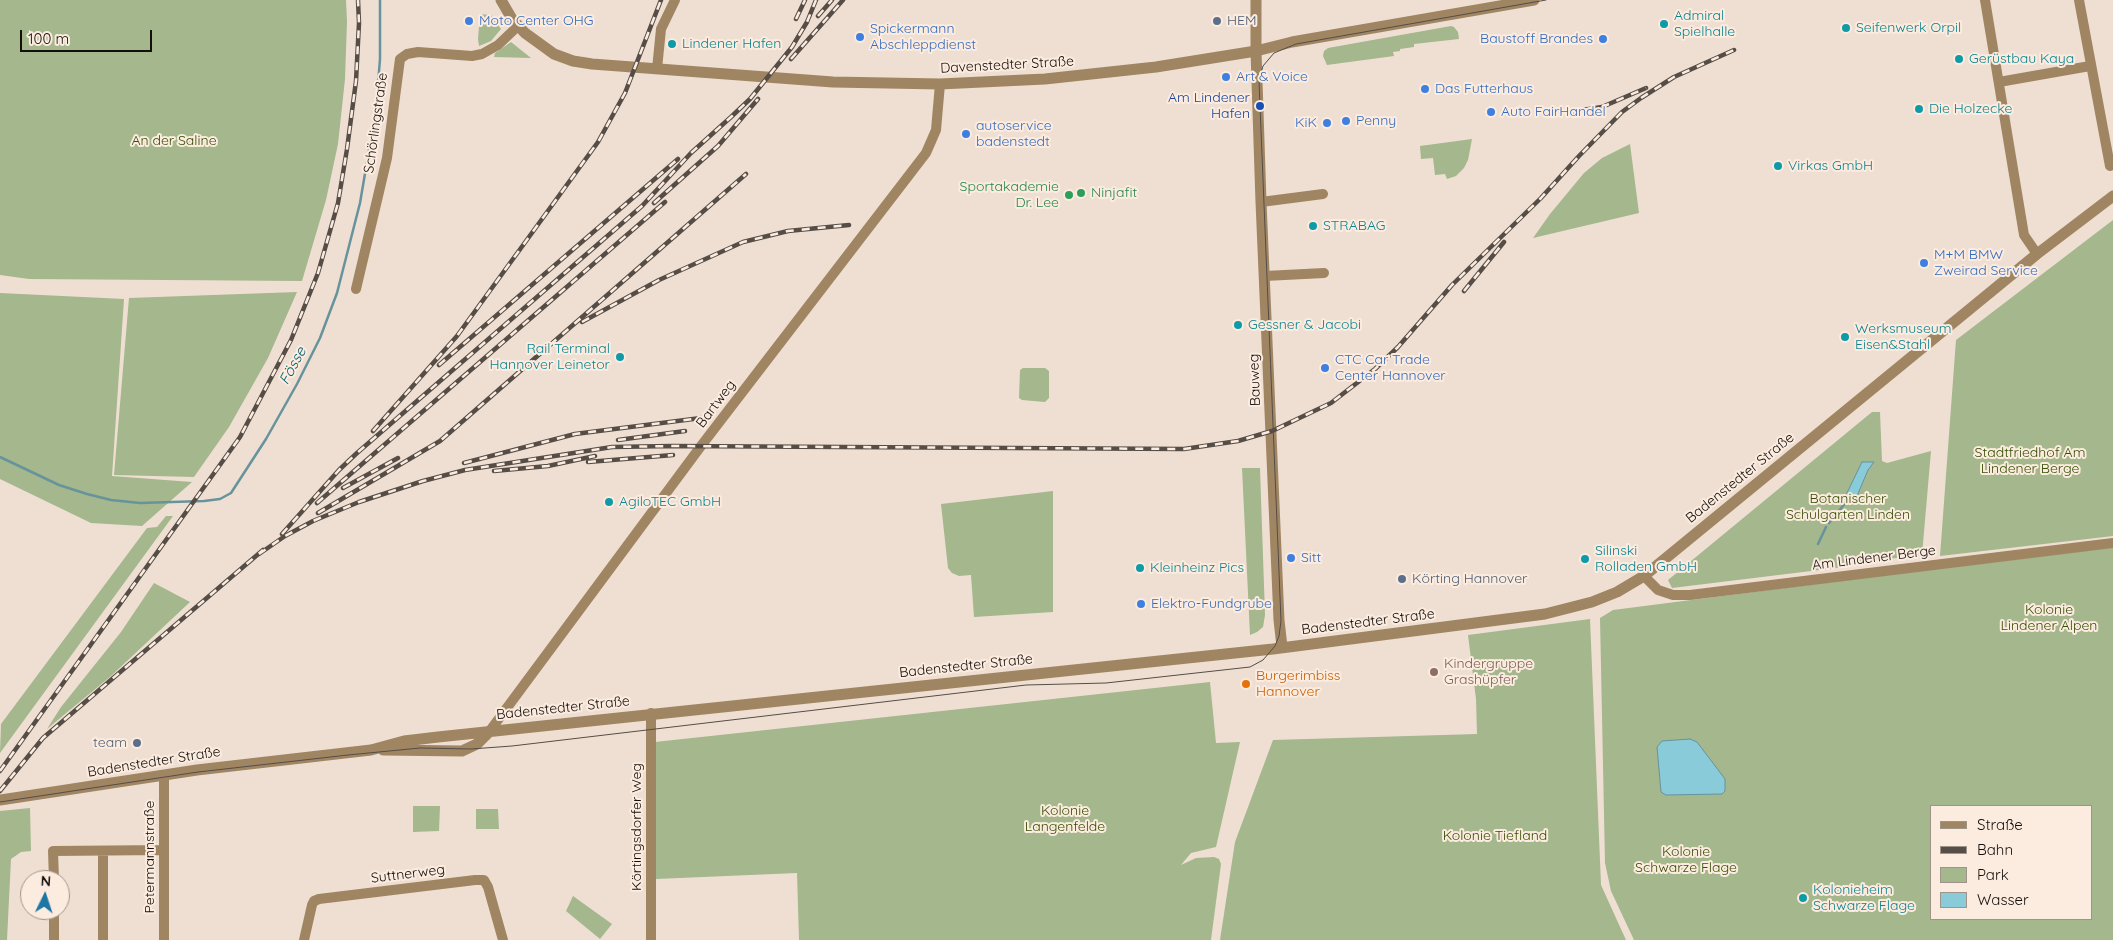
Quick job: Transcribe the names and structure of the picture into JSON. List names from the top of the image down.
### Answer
{
  "streets": {
    "street": [
      "Davenstedter Straße",
      "Schörlingstraße",
      "Bauweg",
      "Bartweg",
      "Badenstedter Straße",
      "Am Lindener Berge",
      "Körtingsdorfer Weg",
      "Petermannstraße",
      "Suttnerweg"
    ]
  },
  "crossings": [
    ["Davenstedter Straße", "Schörlingstraße"],
    ["Davenstedter Straße", "Bauweg"],
    ["Davenstedter Straße", "Bartweg"],
    ["Bauweg", "Badenstedter Straße"],
    ["Bartweg", "Badenstedter Straße"],
    ["Badenstedter Straße", "Am Lindener Berge"],
    ["Badenstedter Straße", "Körtingsdorfer Weg"],
    ["Badenstedter Straße", "Petermannstraße"]
  ],
  "water": ["Fösse"],
  "parks": [
    "An der Saline",
    "Stadtfriedhof Am Lindener Berge",
    "Botanischer Schulgarten Linden",
    "Kolonie Lindener Alpen",
    "Kolonie Langenfelde",
    "Kolonie Tiefland",
    "Kolonie Schwarze Flage"
  ],
  "places": [
    "Moto Center OHG",
    "HEM",
    "Admiral Spielhalle",
    "Seifenwerk Orpil",
    "Spickermann Abschleppdienst",
    "Baustoff Brandes",
    "Lindener Hafen",
    "Gerüstbau Kaya",
    "Art & Voice",
    "Das Futterhaus",
    "Am Lindener Hafen",
    "Die Holzecke",
    "Auto FairHandel",
    "Penny",
    "KiK",
    "autoservice badenstedt",
    "Virkas GmbH",
    "Ninjafit",
    "Sportakademie Dr. Lee",
    "STRABAG",
    "M+M BMW Zweirad Service",
    "Gessner & Jacobi",
    "Werksmuseum Eisen&Stahl",
    "Rail Terminal Hannover Leinetor",
    "CTC Car Trade Center Hannover",
    "AgiloTEC GmbH",
    "Sitt",
    "Silinski Rolladen GmbH",
    "Kleinheinz Pics",
    "Körting Hannover",
    "Elektro-Fundgrube",
    "Kindergruppe Grashüpfer",
    "Burgerimbiss Hannover",
    "team",
    "Kolonieheim Schwarze Flage"
  ],
  "legend": [
    "Straße",
    "Bahn",
    "Park",
    "Wasser"
  ],
  "scale_bar": "100 m",
  "north": "top"
}
